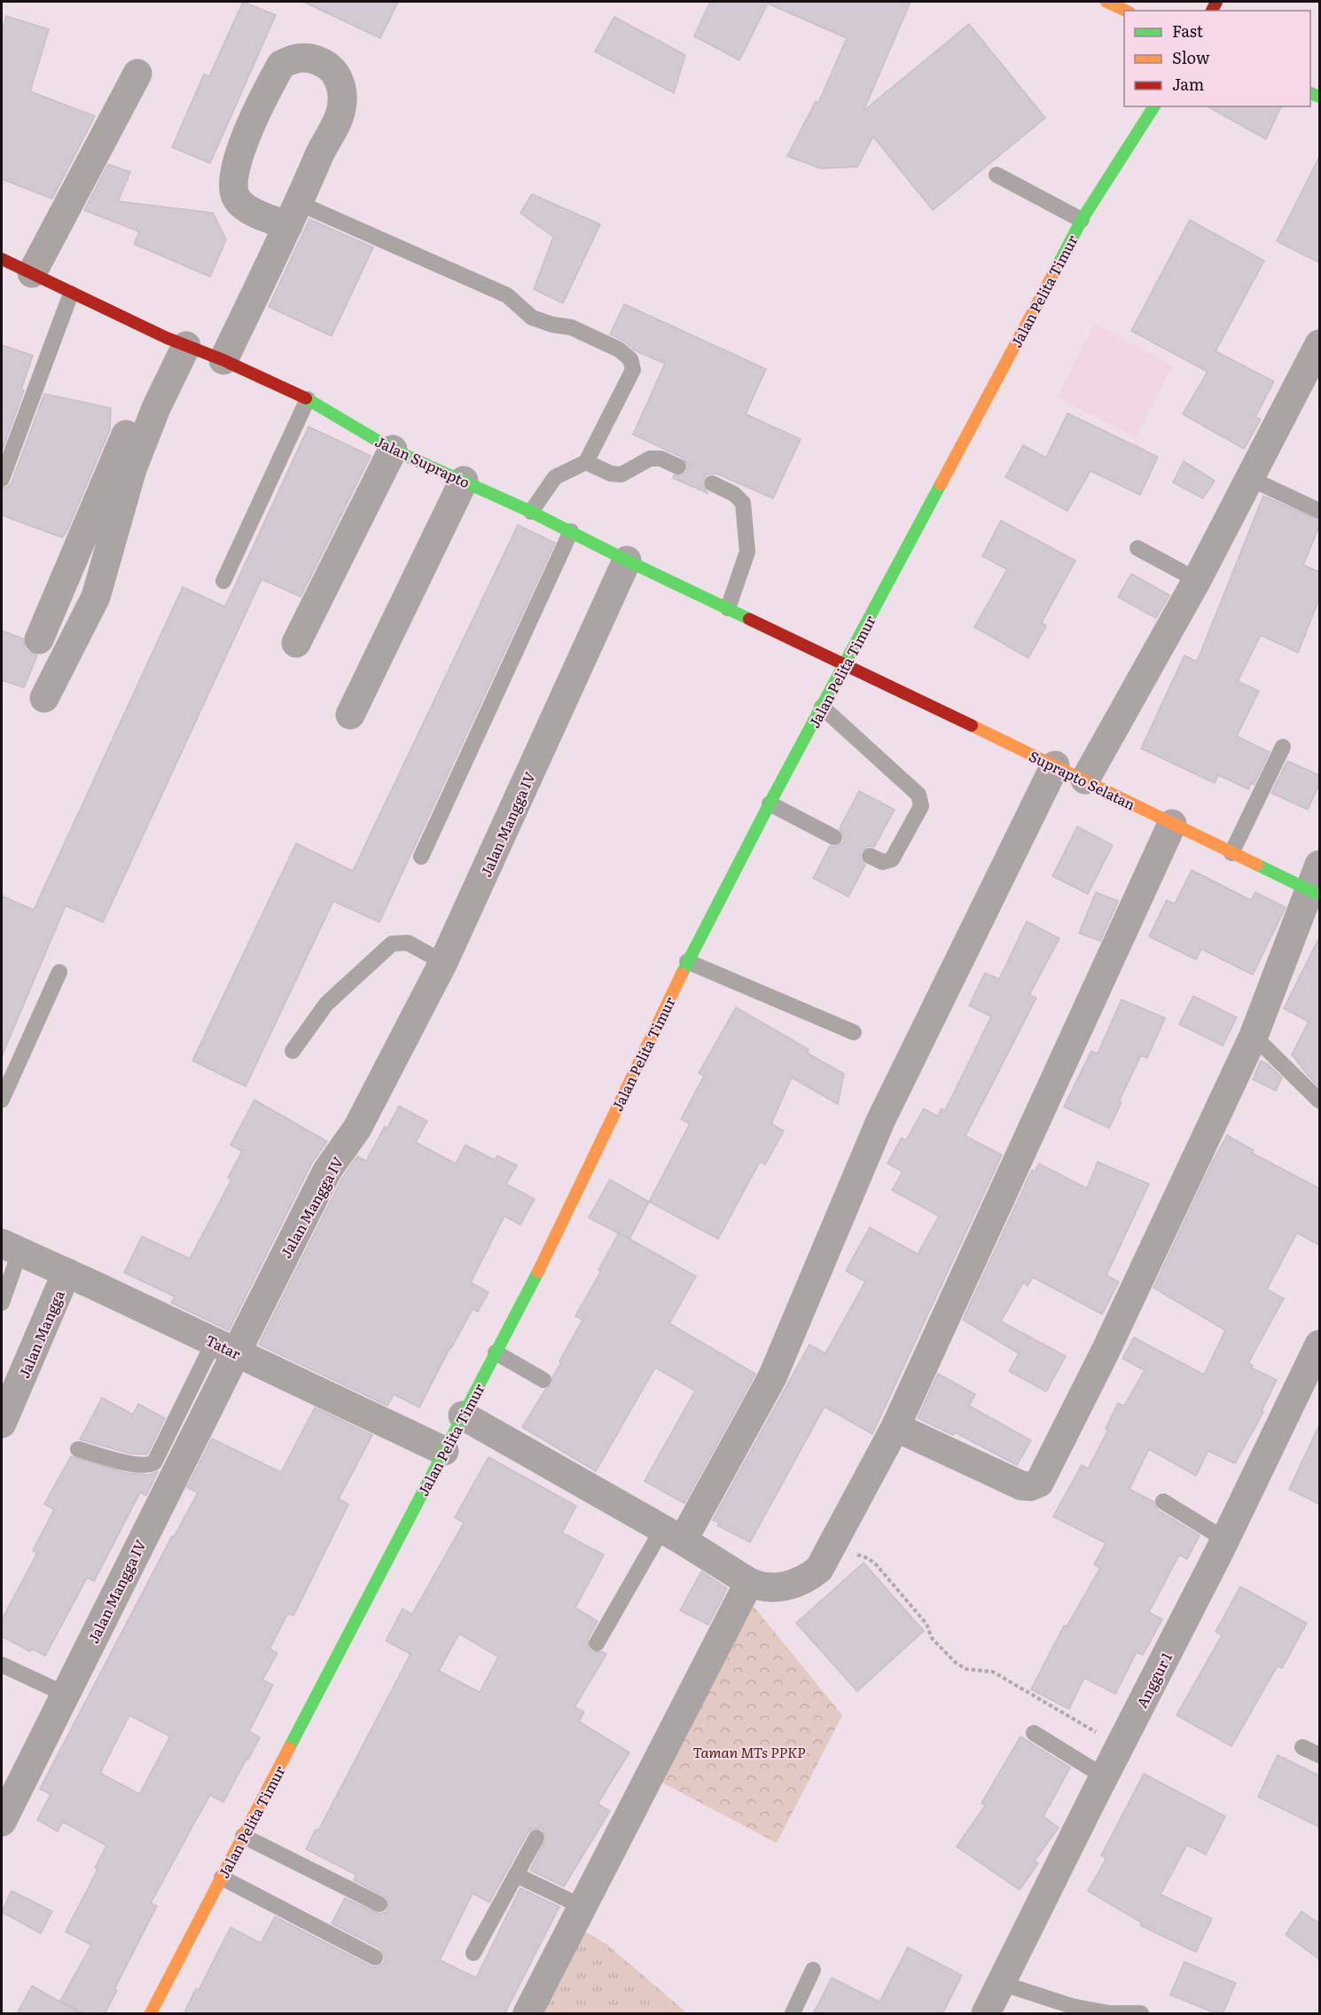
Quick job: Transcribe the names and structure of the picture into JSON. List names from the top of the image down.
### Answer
{
  "streets": {
    "street": [
      "Jalan Pelita Timur",
      "Jalan Suprapto",
      "Suprapto Selatan",
      "Jalan Mangga IV",
      "Jalan Mangga",
      "Tatar",
      "Anggur 1"
    ]
  },
  "crossings": [
    ["Jalan Pelita Timur", "Jalan Suprapto"],
    ["Jalan Pelita Timur", "Suprapto Selatan"],
    ["Jalan Pelita Timur", "Tatar"],
    ["Jalan Suprapto", "Suprapto Selatan"],
    ["Jalan Suprapto", "Jalan Mangga IV"],
    ["Jalan Mangga IV", "Tatar"],
    ["Jalan Mangga", "Tatar"]
  ],
  "parks": ["Taman MTs PPKP"],
  "legend": ["Fast", "Slow", "Jam"]
}
